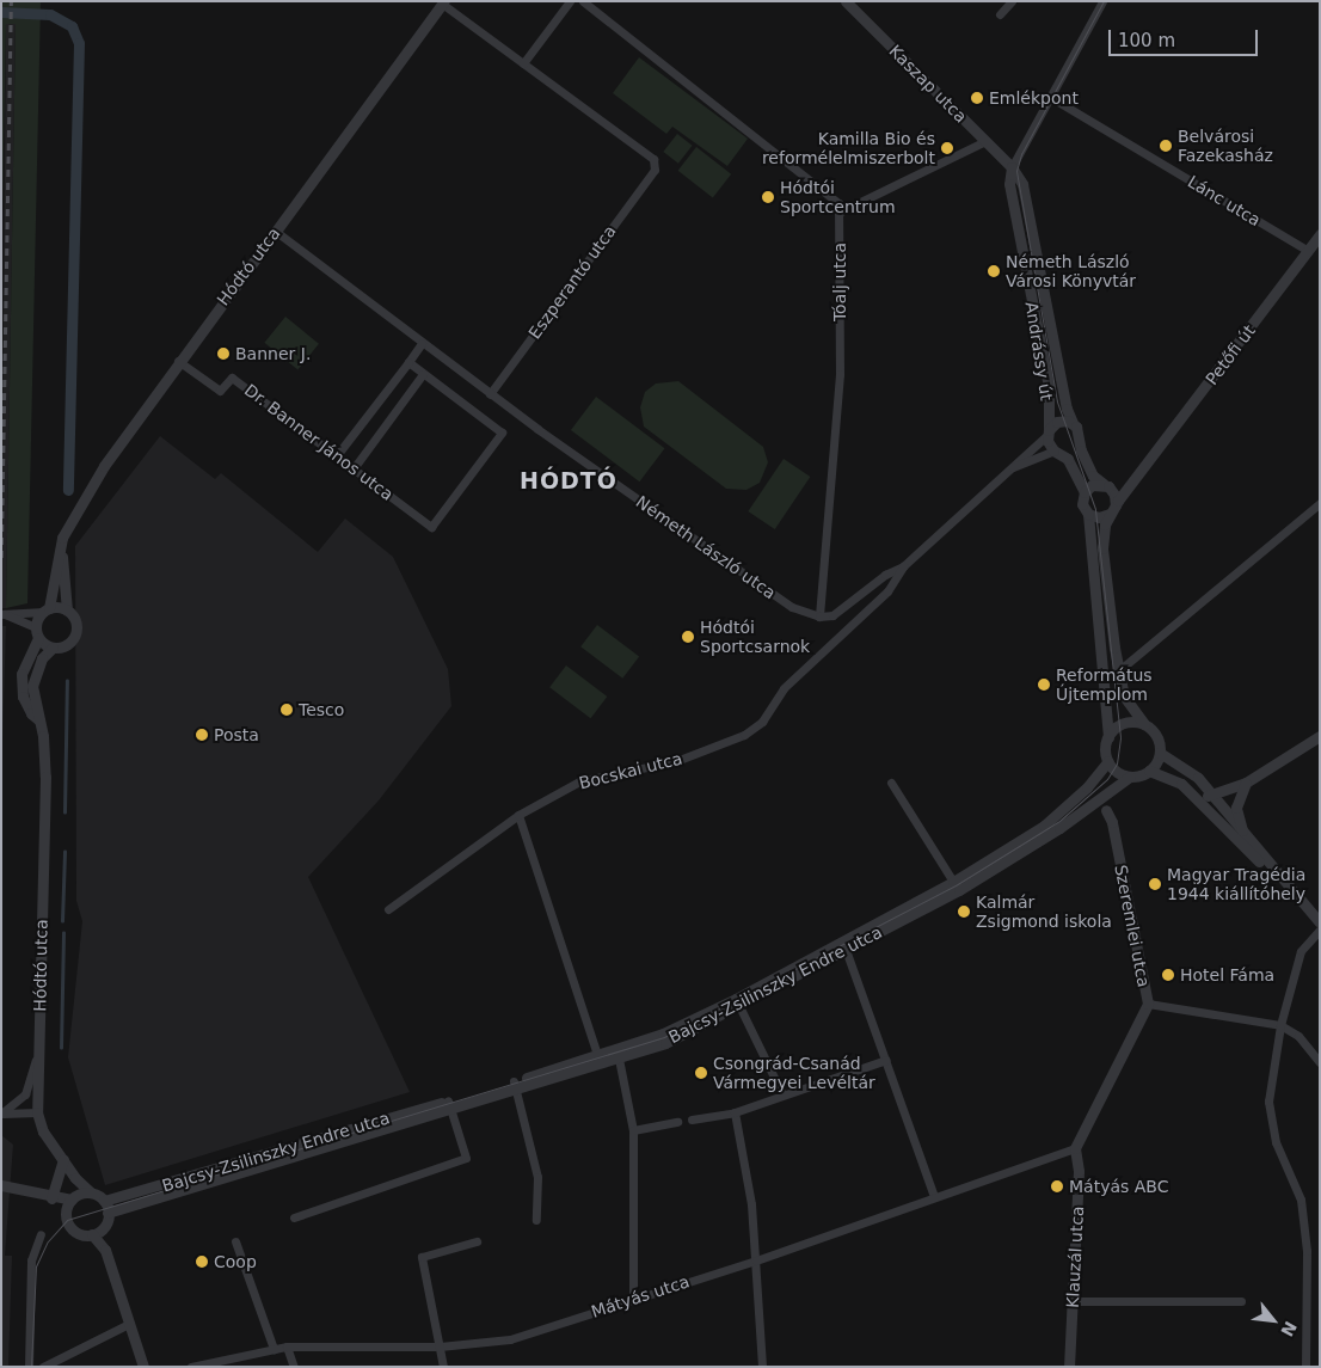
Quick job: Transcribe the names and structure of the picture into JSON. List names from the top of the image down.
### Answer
{
  "streets": {
    "street": [
      "Kaszap utca",
      "Lánc utca",
      "Hódtó utca",
      "Eszperantó utca",
      "Tóalj utca",
      "Andrássy út",
      "Petőfi út",
      "Dr. Banner János utca",
      "Németh László utca",
      "Bocskai utca",
      "Szeremlei utca",
      "Bajcsy-Zsilinszky Endre utca",
      "Klauzál utca",
      "Mátyás utca"
    ]
  },
  "crossings": [
    ["Kaszap utca", "Andrássy út"],
    ["Lánc utca", "Petőfi út"],
    ["Hódtó utca", "Dr. Banner János utca"],
    ["Hódtó utca", "Németh László utca"],
    ["Hódtó utca", "Bajcsy-Zsilinszky Endre utca"],
    ["Eszperantó utca", "Németh László utca"],
    ["Tóalj utca", "Németh László utca"],
    ["Tóalj utca", "Bocskai utca"],
    ["Andrássy út", "Bocskai utca"],
    ["Németh László utca", "Bocskai utca"],
    ["Szeremlei utca", "Bajcsy-Zsilinszky Endre utca"],
    ["Szeremlei utca", "Klauzál utca"],
    ["Szeremlei utca", "Mátyás utca"],
    ["Klauzál utca", "Mátyás utca"]
  ],
  "districts": ["HÓDTÓ"],
  "places": [
    "Emlékpont",
    "Belvárosi Fazekasház",
    "Kamilla Bio és reformélelmiszerbolt",
    "Hódtói Sportcentrum",
    "Németh László Városi Könyvtár",
    "Banner J.",
    "Hódtói Sportcsarnok",
    "Református Újtemplom",
    "Tesco",
    "Posta",
    "Magyar Tragédia 1944 kiállítóhely",
    "Kalmár Zsigmond iskola",
    "Hotel Fáma",
    "Csongrád-Csanád Vármegyei Levéltár",
    "Mátyás ABC",
    "Coop"
  ],
  "scale_bar": "100 m",
  "north": "bottom right"
}
